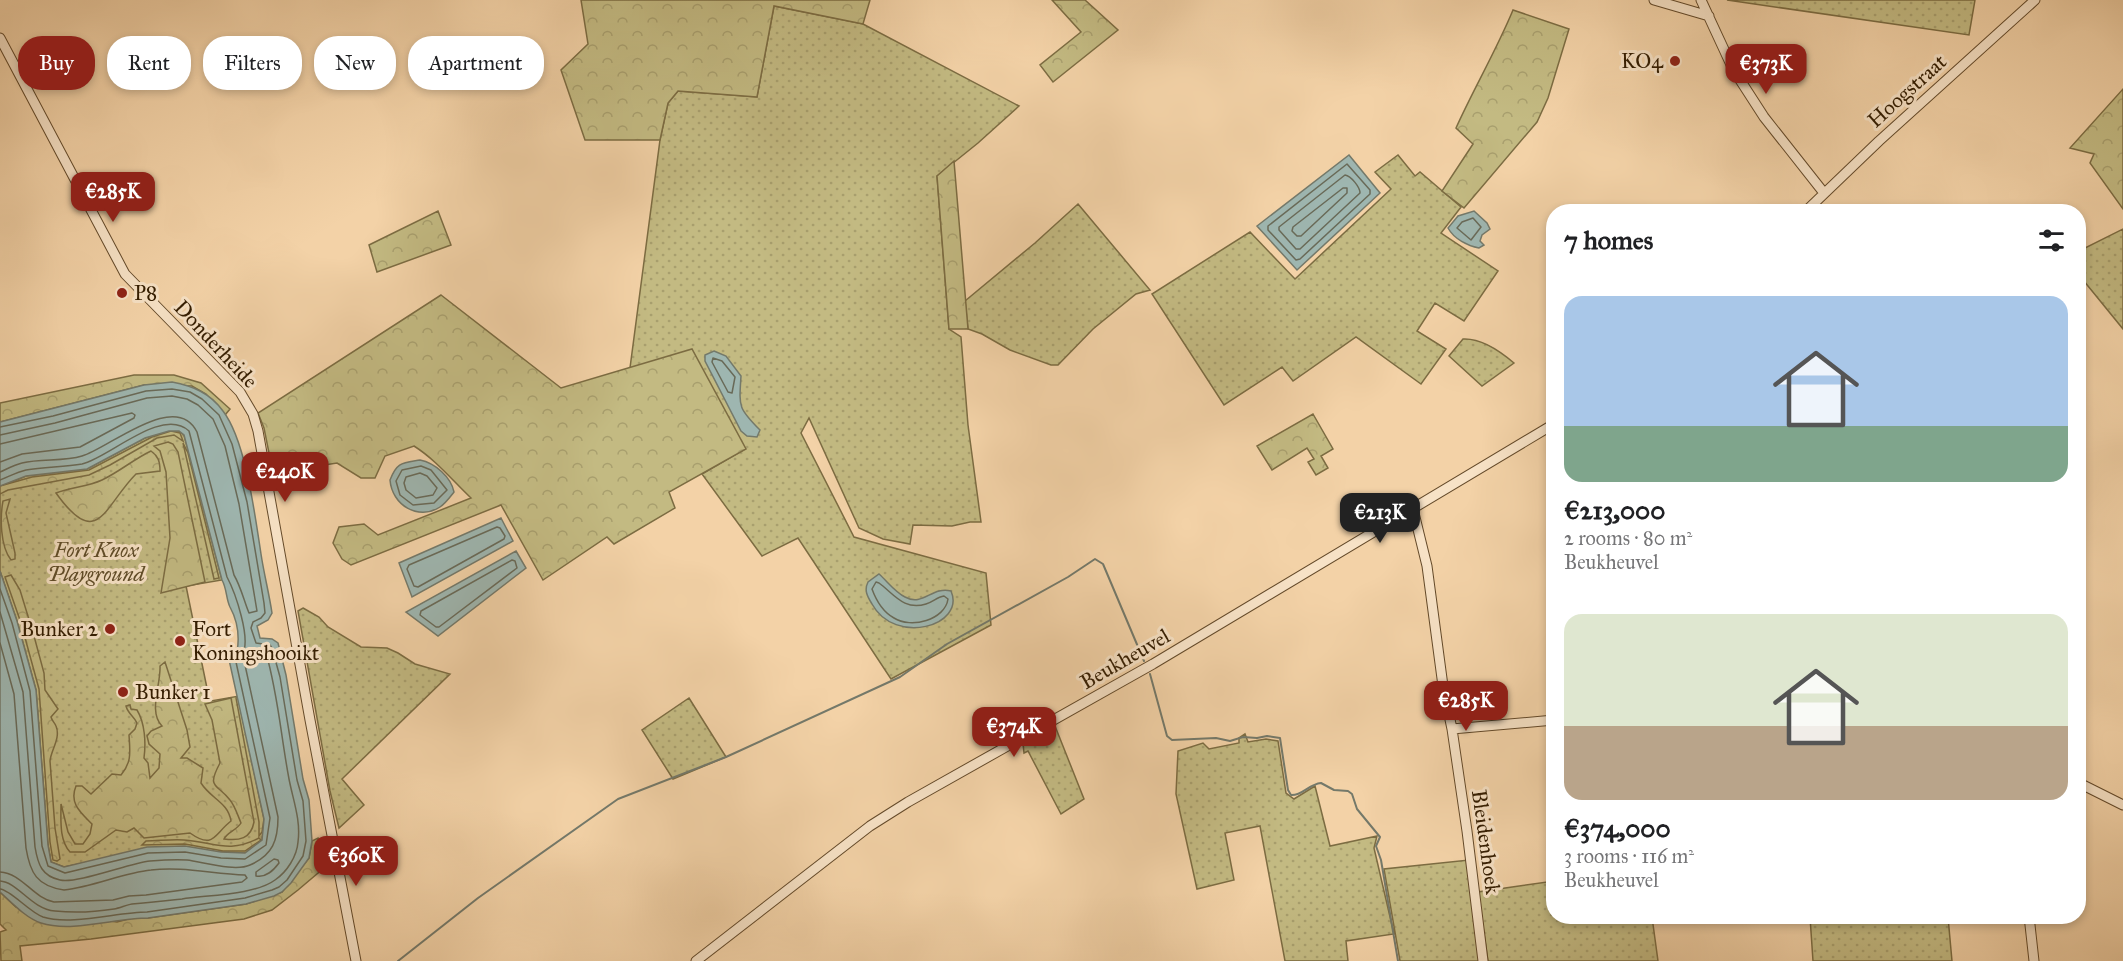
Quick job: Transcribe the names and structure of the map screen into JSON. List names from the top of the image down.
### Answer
{
  "streets": {
    "street": [
      "Hoogstraat",
      "Donderheide",
      "Beukheuvel",
      "Bleidenhoek"
    ]
  },
  "crossings": [
    ["Beukheuvel", "Bleidenhoek"]
  ],
  "parks": ["Fort Knox Playground"],
  "places": [
    "KO4",
    "P8",
    "Bunker 2",
    "Fort Koningshooikt",
    "Bunker 1"
  ],
  "page": {
    "chip": [
      "Buy",
      "Rent",
      "Filters",
      "New",
      "Apartment"
    ],
    "price": [
      "€373K",
      "€285K",
      "€240K",
      "€213K",
      "€285K",
      "€374K",
      "€360K"
    ],
    "heading": "7 homes",
    "list": [
      {
        "name": "€213,000",
        "note": "2 rooms · 80 m² · Beukheuvel"
      },
      {
        "name": "€374,000",
        "note": "3 rooms · 116 m² · Beukheuvel"
      }
    ]
  }
}
